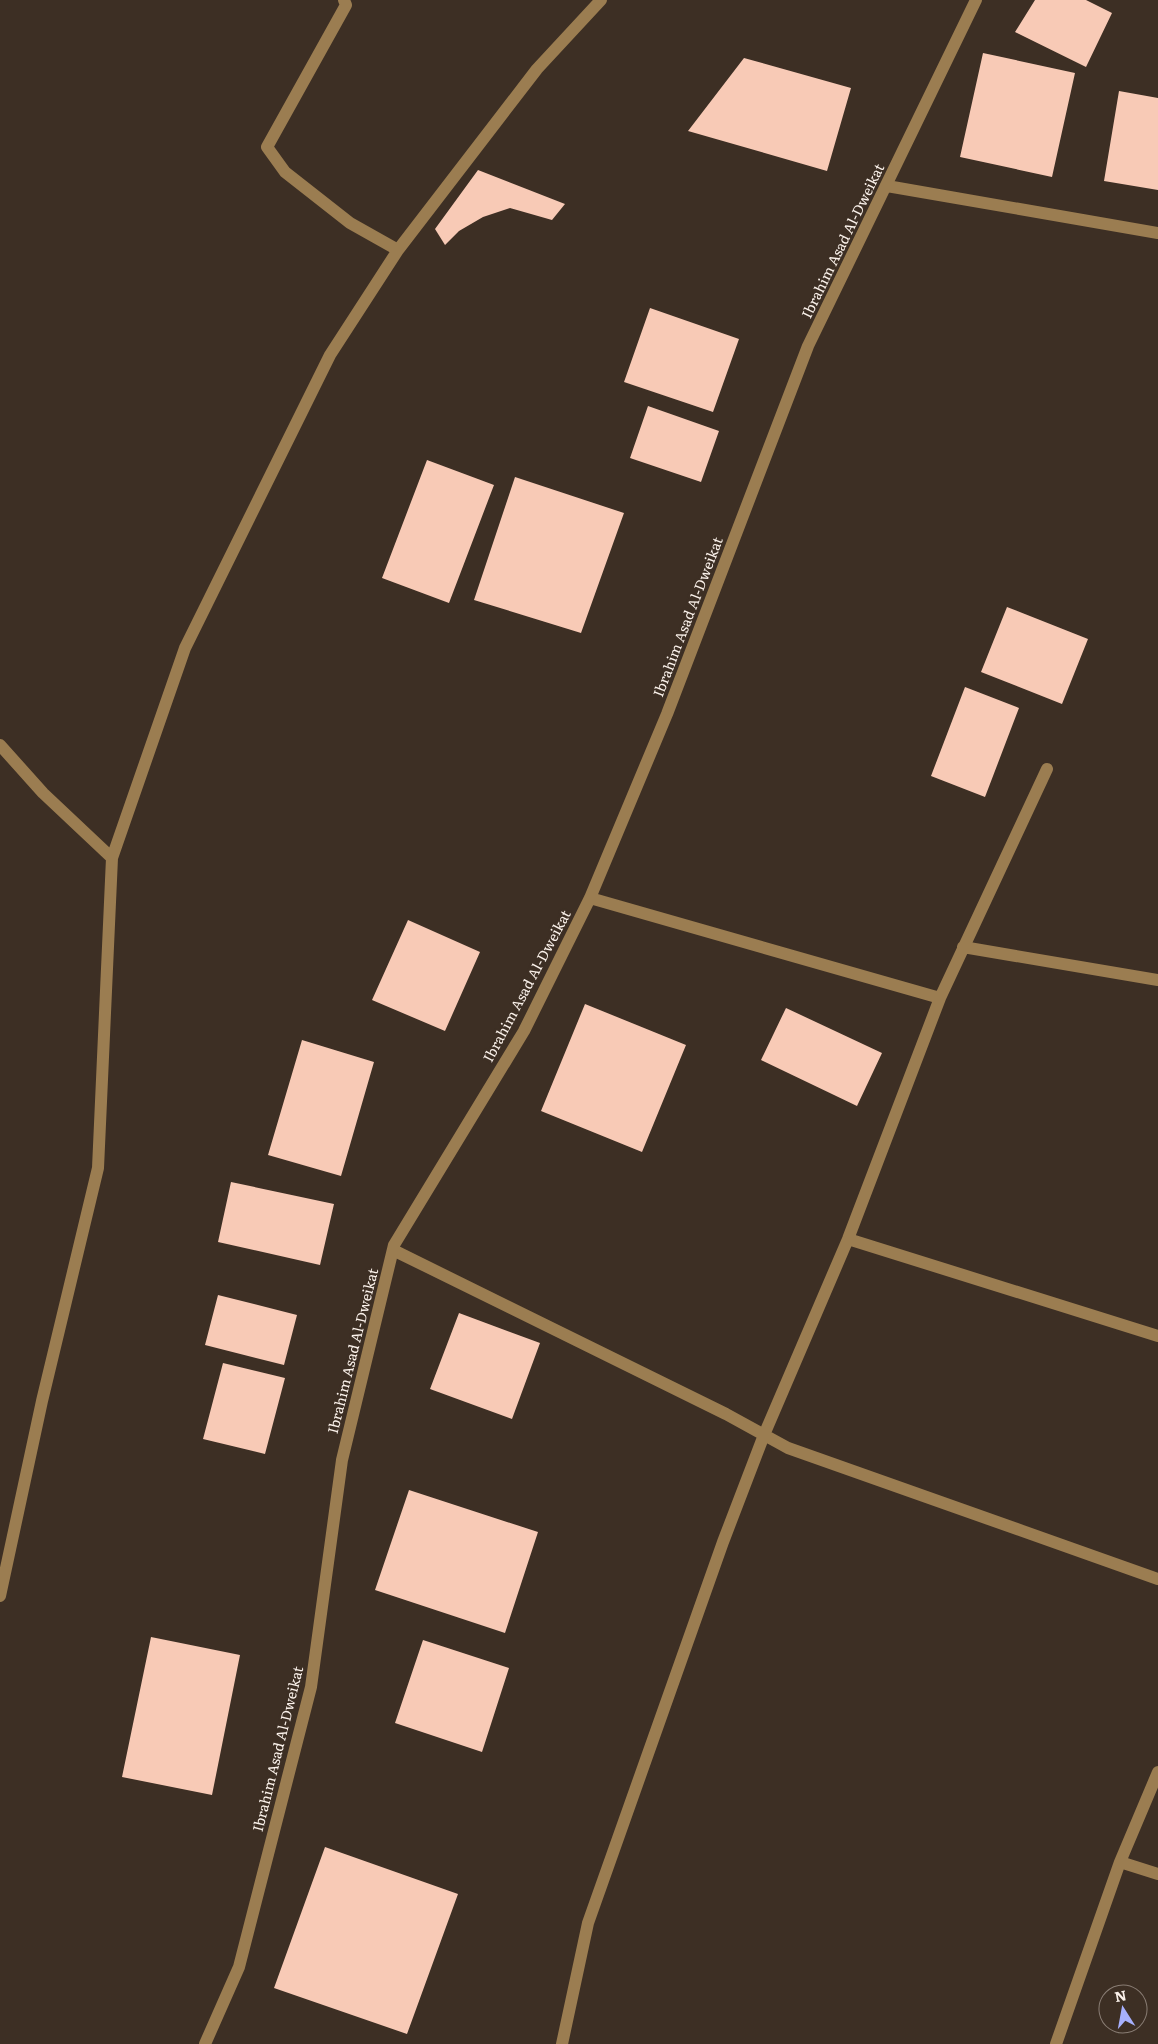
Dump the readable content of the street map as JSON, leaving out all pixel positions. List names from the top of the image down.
{
  "streets": {
    "street": ["Ibrahim Asad Al-Dweikat"]
  },
  "north": "top"
}
